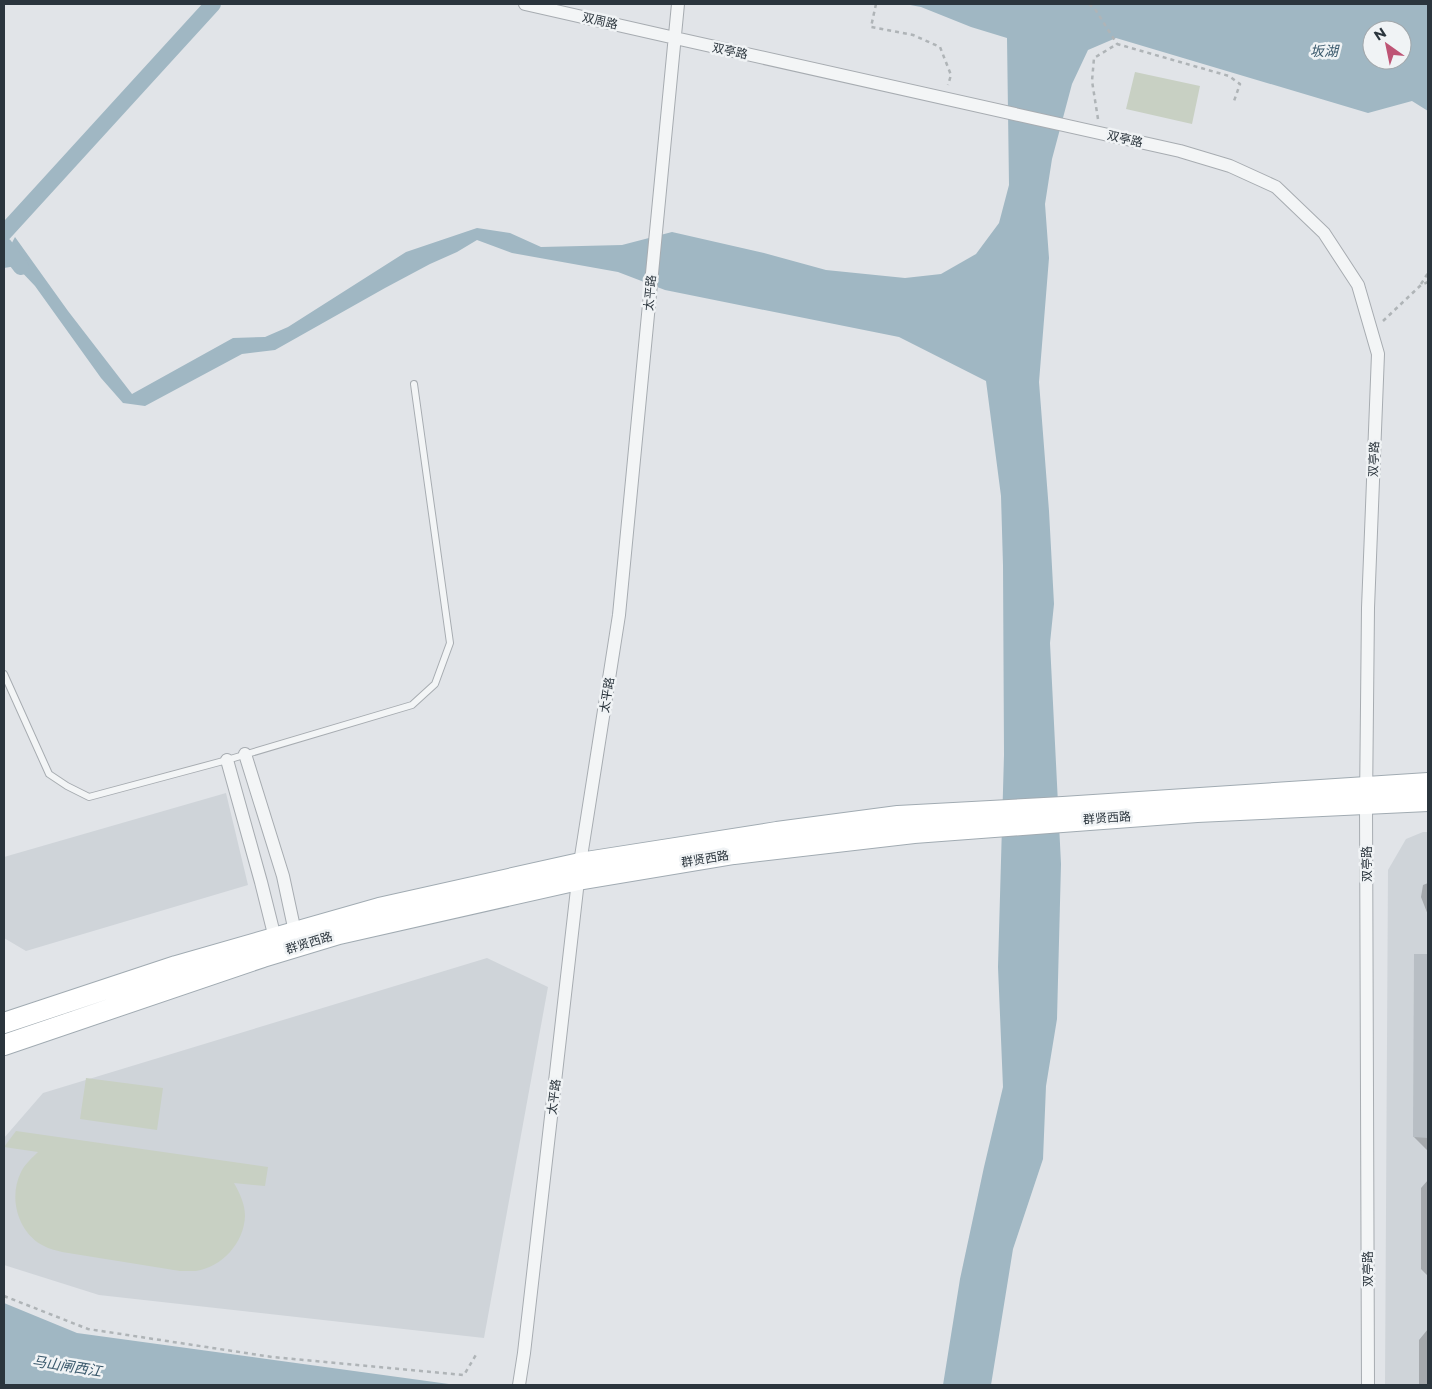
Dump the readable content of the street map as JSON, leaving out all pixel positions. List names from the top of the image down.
{
  "streets": {
    "main road": ["群贤西路"],
    "street": ["双周路", "双亭路", "太平路"]
  },
  "crossings": [
    ["双周路", "双亭路"],
    ["双周路", "太平路"],
    ["双亭路", "太平路"],
    ["双亭路", "群贤西路"],
    ["太平路", "群贤西路"]
  ],
  "water": ["坂湖", "马山闸西江"],
  "north": "top left"
}
